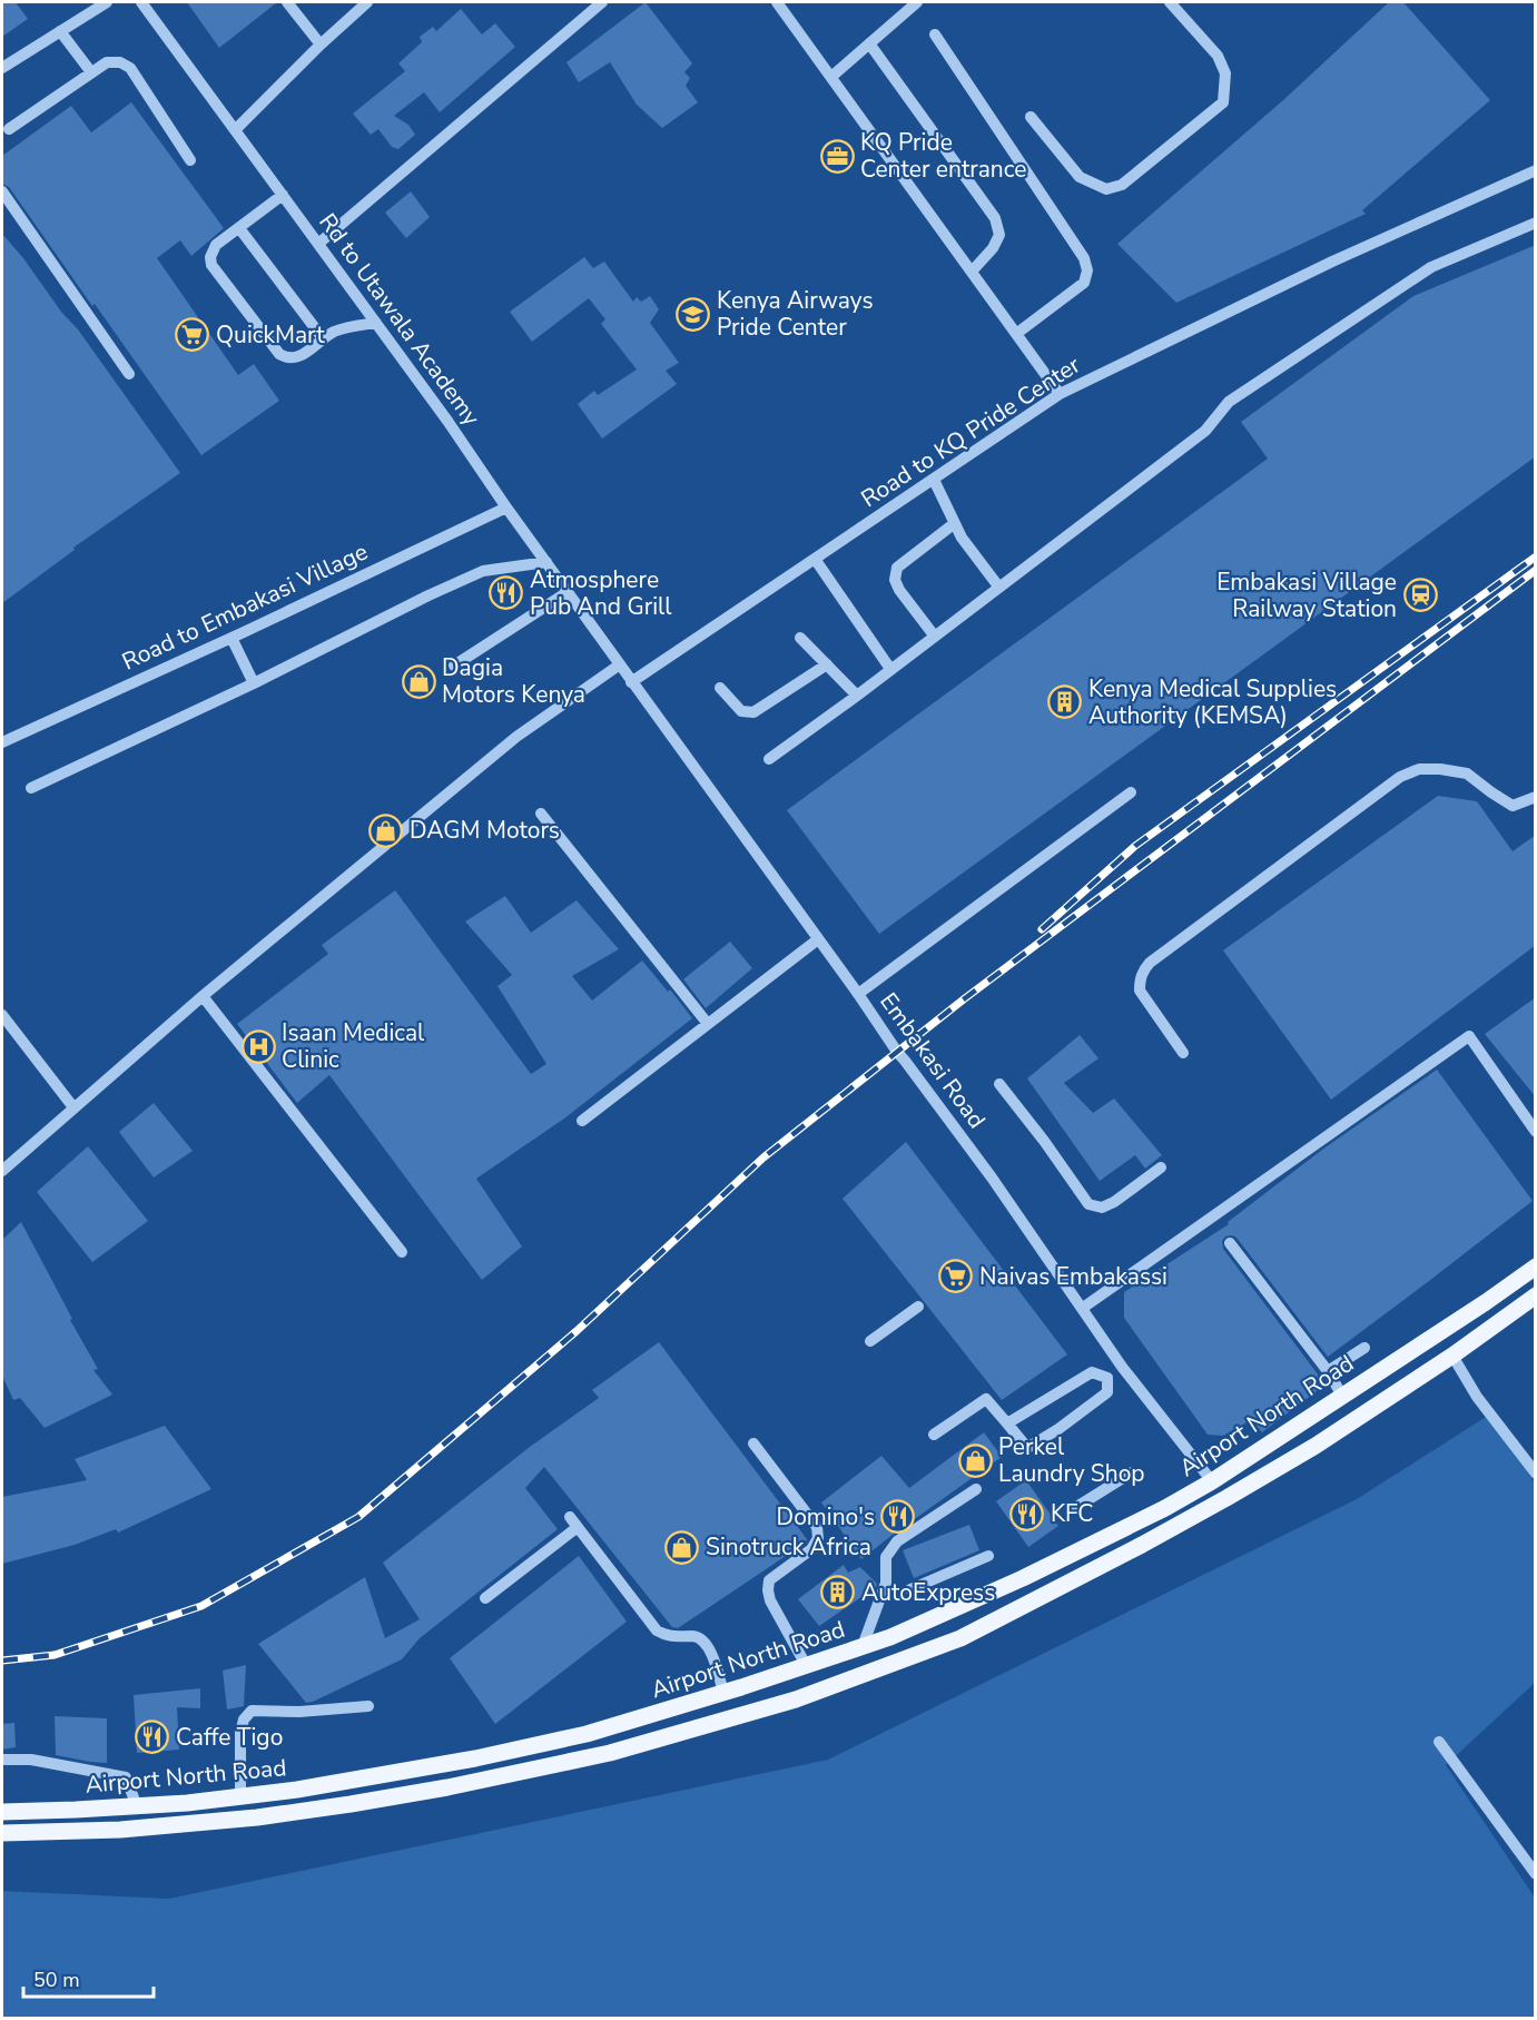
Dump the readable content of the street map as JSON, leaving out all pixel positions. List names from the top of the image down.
{
  "streets": {
    "main road": ["Airport North Road"],
    "street": [
      "Rd to Utawala Academy",
      "Road to KQ Pride Center",
      "Road to Embakasi Village",
      "Embakasi Road"
    ]
  },
  "crossings": [
    ["Rd to Utawala Academy", "Road to Embakasi Village"],
    ["Rd to Utawala Academy", "Embakasi Road"],
    ["Road to KQ Pride Center", "Embakasi Road"],
    ["Embakasi Road", "Airport North Road"]
  ],
  "places": {
    "office": ["KQ Pride Center entrance"],
    "school or university": ["Kenya Airways Pride Center"],
    "supermarket": ["QuickMart", "Naivas Embakassi"],
    "restaurant": [
      "Atmosphere Pub And Grill",
      "KFC",
      "Domino's",
      "Caffe Tigo"
    ],
    "station": ["Embakasi Village Railway Station"],
    "shop": [
      "Dagia Motors Kenya",
      "DAGM Motors",
      "Perkel Laundry Shop",
      "Sinotruck Africa"
    ],
    "building": ["Kenya Medical Supplies Authority (KEMSA)", "AutoExpress"],
    "hospital": ["Isaan Medical Clinic"]
  },
  "scale_bar": "50 m"
}
